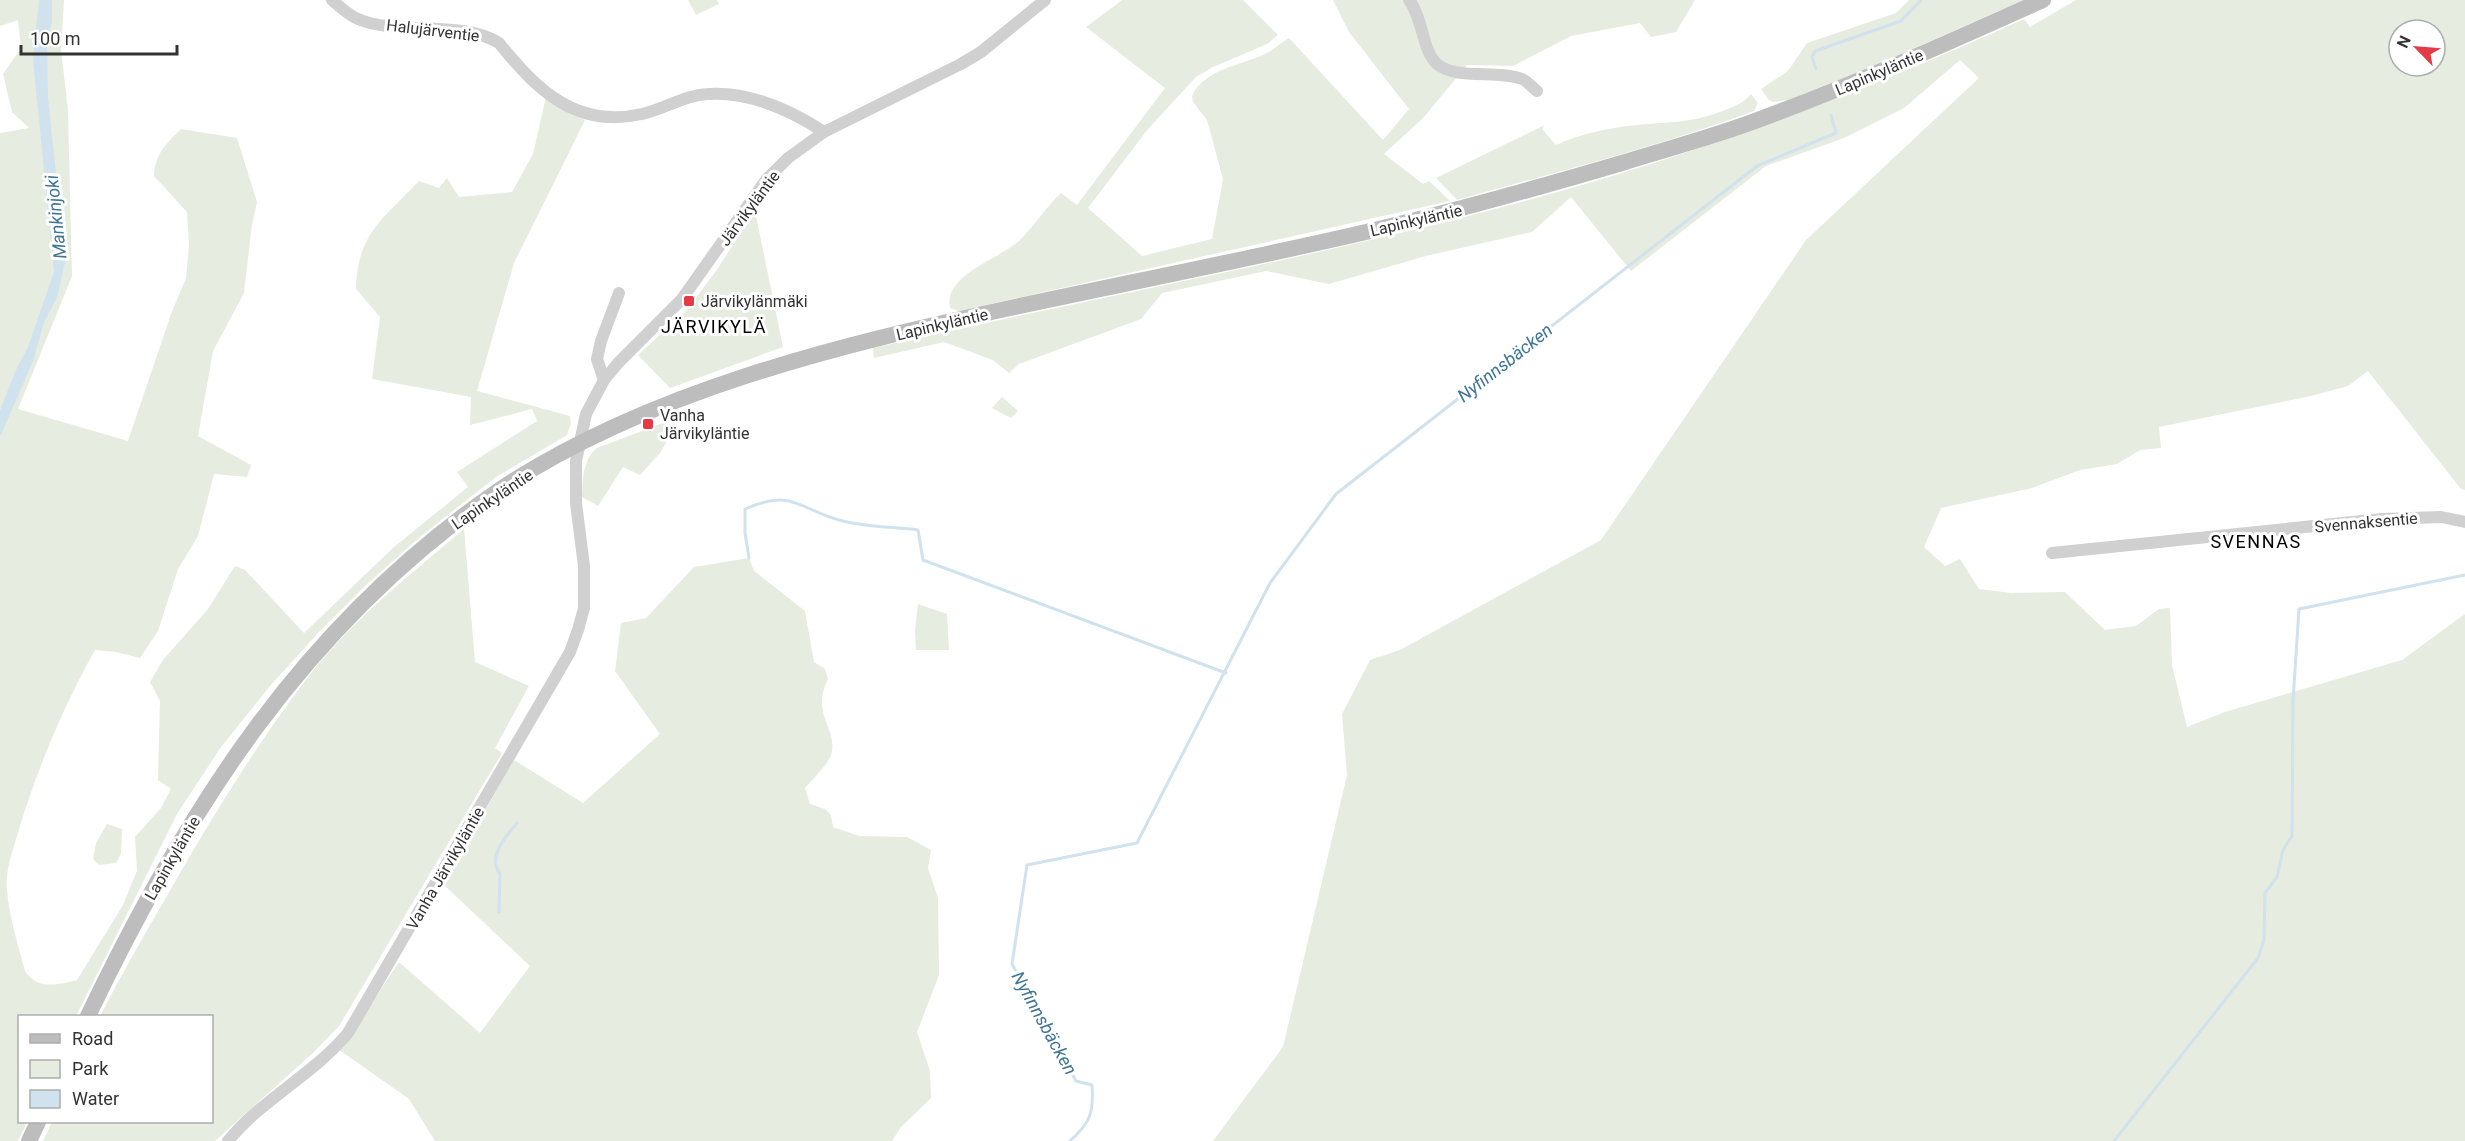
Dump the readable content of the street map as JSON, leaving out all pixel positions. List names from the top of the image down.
{
  "streets": {
    "main road": ["Lapinkyläntie"],
    "street": [
      "Halujärventie",
      "Järvikyläntie",
      "Svennaksentie",
      "Vanha Järvikyläntie"
    ]
  },
  "crossings": [
    ["Halujärventie", "Järvikyläntie"],
    ["Lapinkyläntie", "Järvikyläntie"],
    ["Lapinkyläntie", "Vanha Järvikyläntie"],
    ["Järvikyläntie", "Vanha Järvikyläntie"]
  ],
  "districts": ["JÄRVIKYLÄ", "SVENNAS"],
  "water": ["Mankinjoki", "Nyfinnsbäcken"],
  "places": {
    "transit": ["Järvikylänmäki", "Vanha Järvikyläntie"]
  },
  "legend": ["Road", "Park", "Water"],
  "scale_bar": "100 m",
  "north": "top left"
}
